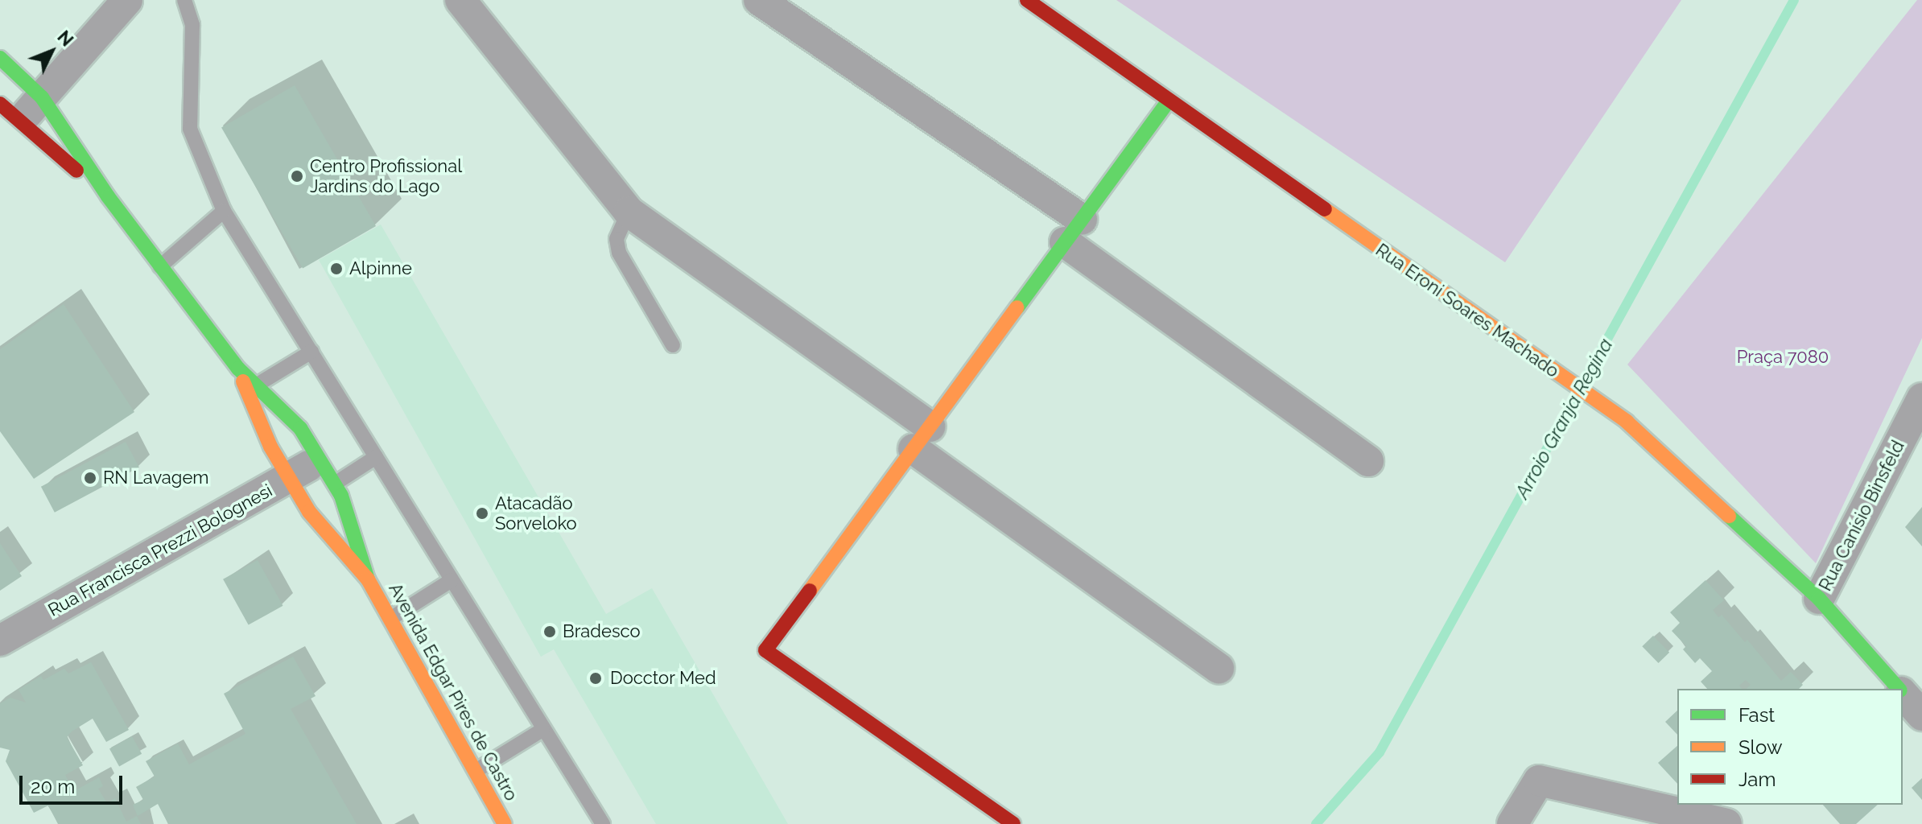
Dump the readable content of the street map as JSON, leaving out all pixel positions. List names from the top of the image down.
{
  "streets": {
    "street": [
      "Rua Eroni Soares Machado",
      "Rua Canísio Binsfeld",
      "Rua Francisca Prezzi Bolognesi",
      "Avenida Edgar Pires de Castro"
    ]
  },
  "crossings": [
    ["Rua Eroni Soares Machado", "Rua Canísio Binsfeld"],
    ["Rua Francisca Prezzi Bolognesi", "Avenida Edgar Pires de Castro"]
  ],
  "water": ["Arroio Granja Regina"],
  "parks": ["Praça 7080"],
  "places": [
    "Centro Profissional Jardins do Lago",
    "Alpinne",
    "RN Lavagem",
    "Atacadão Sorveloko",
    "Bradesco",
    "Docctor Med"
  ],
  "legend": ["Fast", "Slow", "Jam"],
  "scale_bar": "20 m",
  "north": "top right"
}
